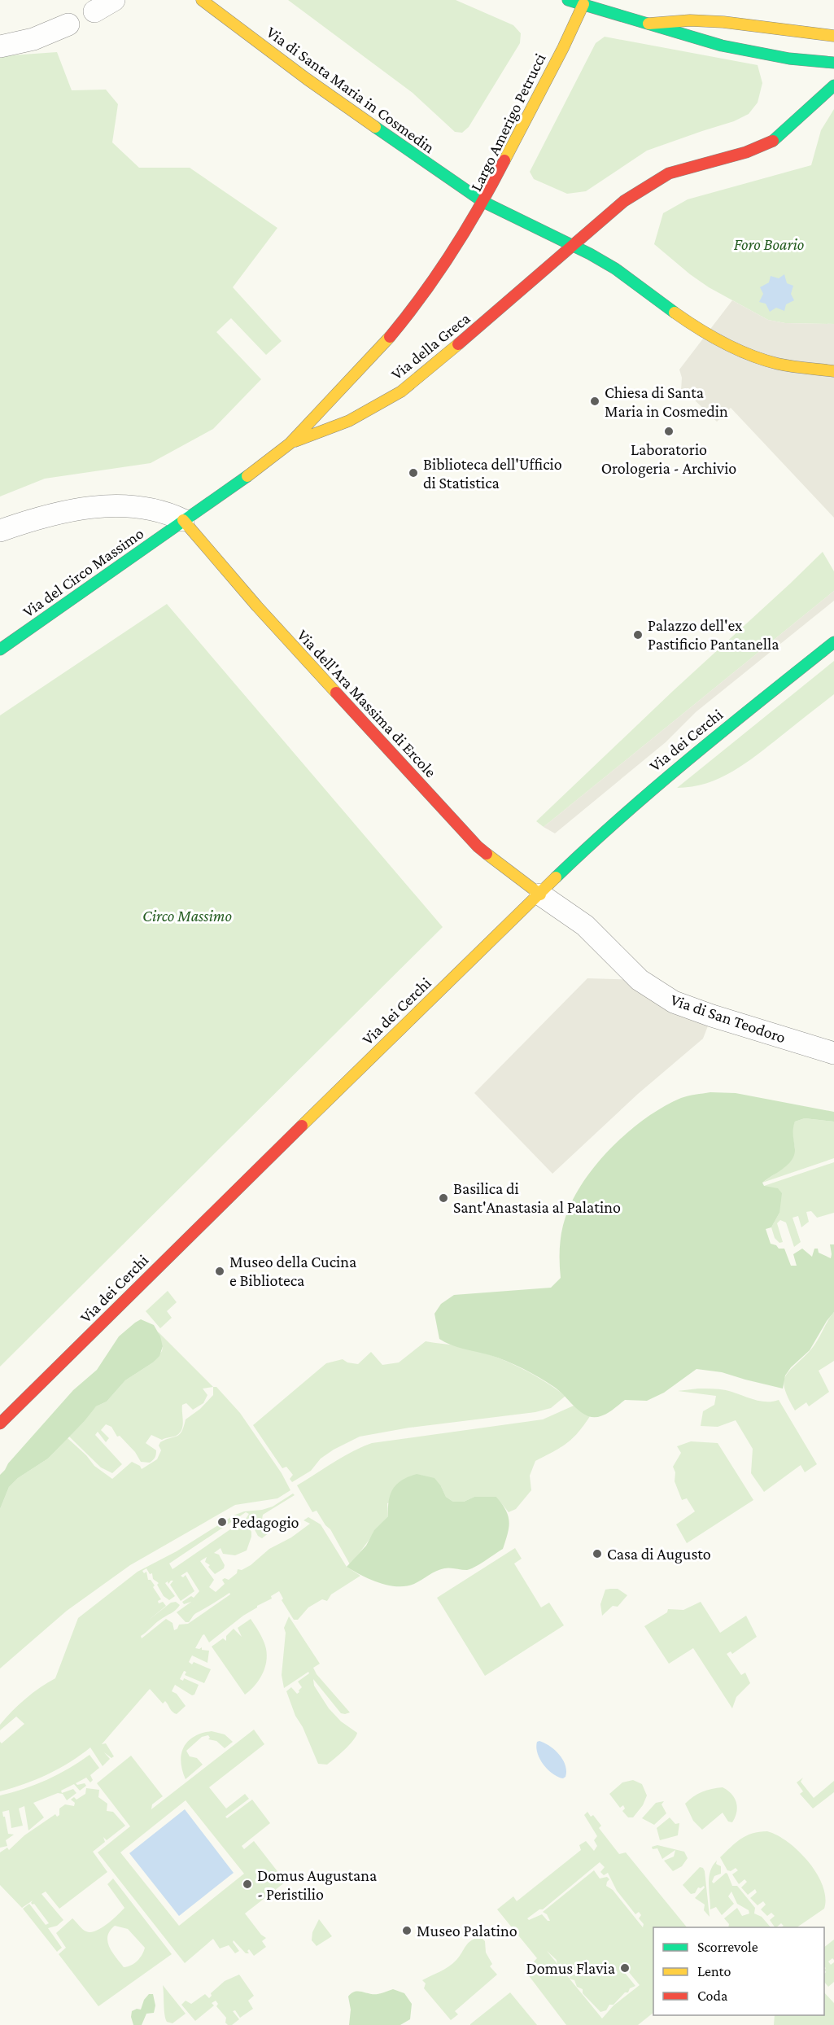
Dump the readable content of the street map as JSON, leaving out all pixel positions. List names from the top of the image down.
{
  "streets": {
    "main road": [
      "Via di Santa Maria in Cosmedin",
      "Largo Amerigo Petrucci",
      "Via della Greca",
      "Via del Circo Massimo",
      "Via dell'Ara Massima di Ercole",
      "Via dei Cerchi"
    ],
    "street": ["Via di San Teodoro"]
  },
  "crossings": [
    ["Via di Santa Maria in Cosmedin", "Largo Amerigo Petrucci"],
    ["Via di Santa Maria in Cosmedin", "Via della Greca"],
    ["Largo Amerigo Petrucci", "Via della Greca"],
    ["Via della Greca", "Via del Circo Massimo"],
    ["Via della Greca", "Via dell'Ara Massima di Ercole"],
    ["Via del Circo Massimo", "Via dell'Ara Massima di Ercole"],
    ["Via dell'Ara Massima di Ercole", "Via dei Cerchi"],
    ["Via dell'Ara Massima di Ercole", "Via di San Teodoro"],
    ["Via dei Cerchi", "Via di San Teodoro"]
  ],
  "parks": ["Foro Boario", "Circo Massimo"],
  "places": [
    "Chiesa di Santa Maria in Cosmedin",
    "Laboratorio Orologeria - Archivio",
    "Biblioteca dell'Ufficio di Statistica",
    "Palazzo dell'ex Pastificio Pantanella",
    "Basilica di Sant'Anastasia al Palatino",
    "Museo della Cucina e Biblioteca",
    "Pedagogio",
    "Casa di Augusto",
    "Domus Augustana - Peristilio",
    "Museo Palatino",
    "Domus Flavia"
  ],
  "legend": ["Scorrevole", "Lento", "Coda"]
}
